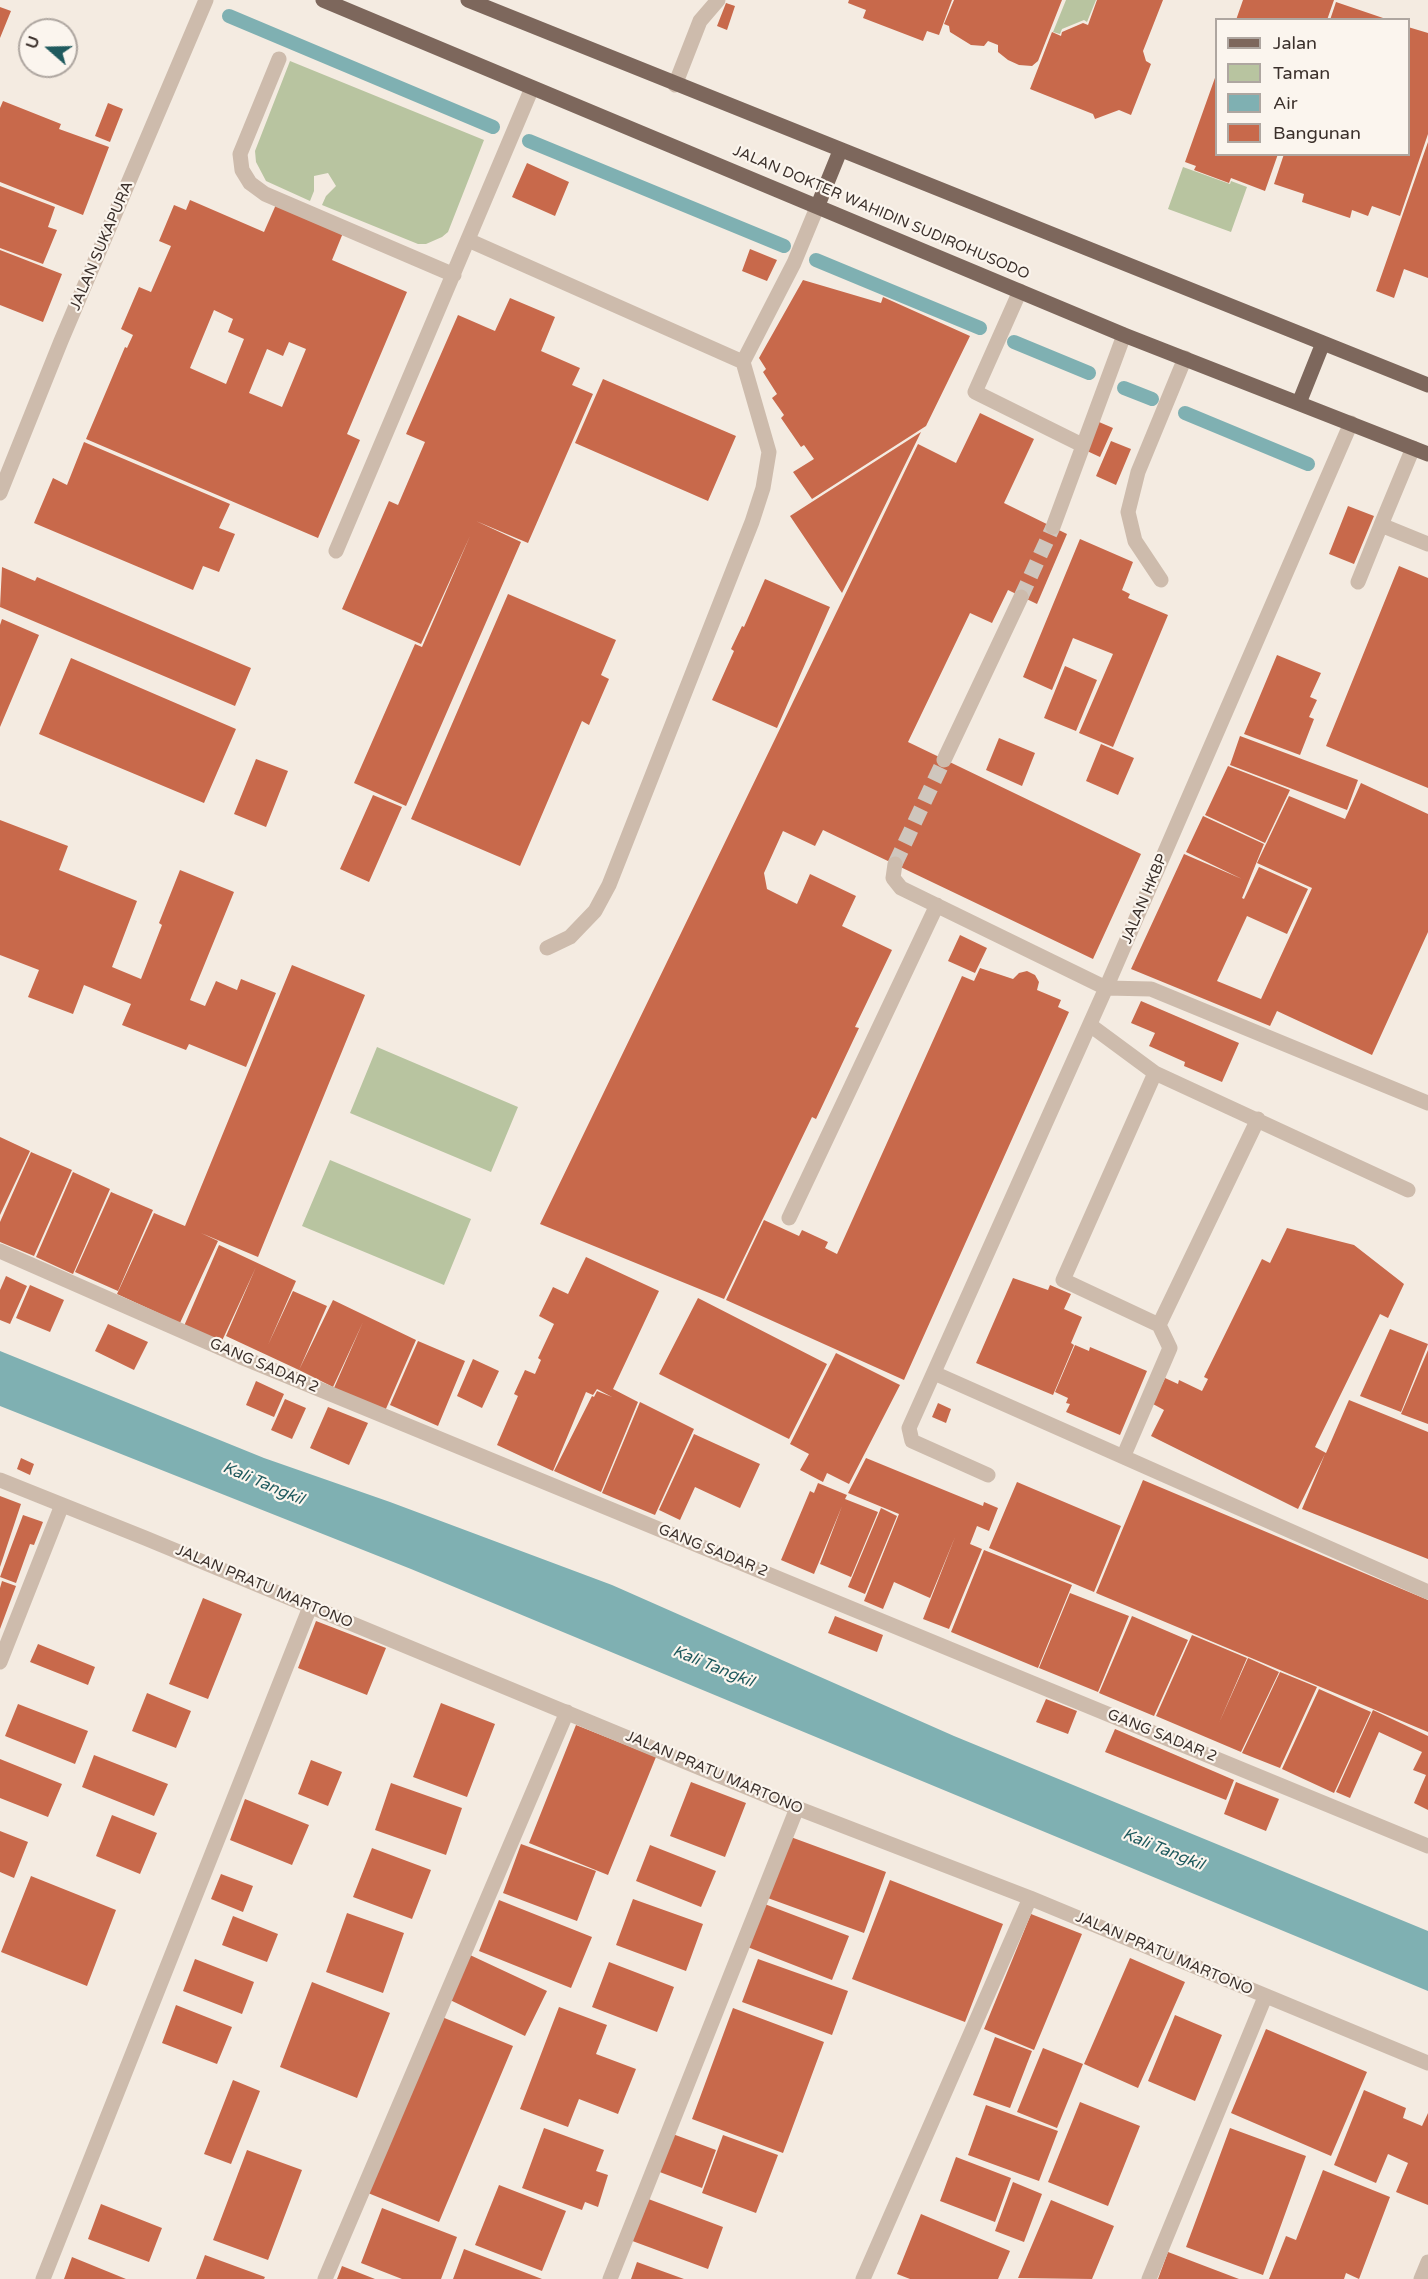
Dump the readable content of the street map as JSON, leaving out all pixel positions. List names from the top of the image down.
{
  "streets": {
    "main road": ["JALAN DOKTER WAHIDIN SUDIROHUSODO"],
    "street": [
      "JALAN SUKAPURA",
      "JALAN HKBP",
      "GANG SADAR 2",
      "JALAN PRATU MARTONO"
    ]
  },
  "crossings": [
    ["JALAN DOKTER WAHIDIN SUDIROHUSODO", "JALAN HKBP"]
  ],
  "water": ["Kali Tangkil"],
  "legend": [
    "Jalan",
    "Taman",
    "Air",
    "Bangunan"
  ],
  "north": "left"
}
